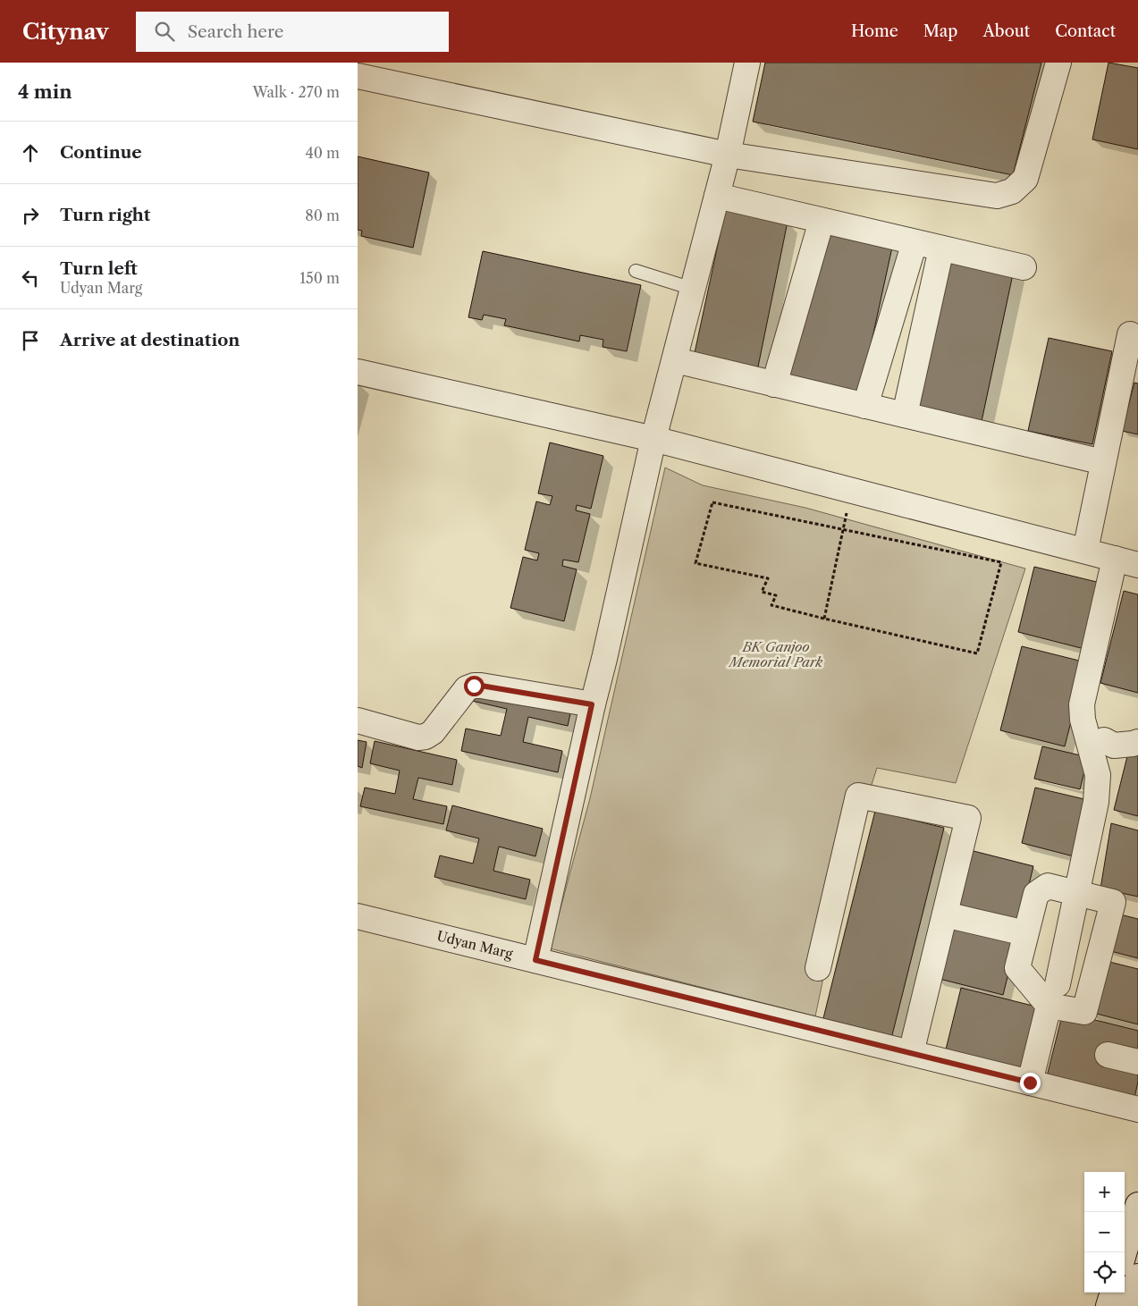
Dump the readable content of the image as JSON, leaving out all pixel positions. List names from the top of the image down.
{
  "streets": {
    "street": ["Udyan Marg"]
  },
  "parks": ["BK Ganjoo Memorial Park"],
  "page": {
    "header": "Citynav",
    "search": "Search here",
    "nav": [
      "Home",
      "Map",
      "About",
      "Contact"
    ],
    "heading": ["4 min", "Walk · 270 m"],
    "list": [
      ["Continue", "40 m"],
      ["Turn right", "80 m"],
      ["Turn left", "Udyan Marg", "150 m"],
      "Arrive at destination"
    ],
    "map_buttons": ["+", "−"]
  }
}
